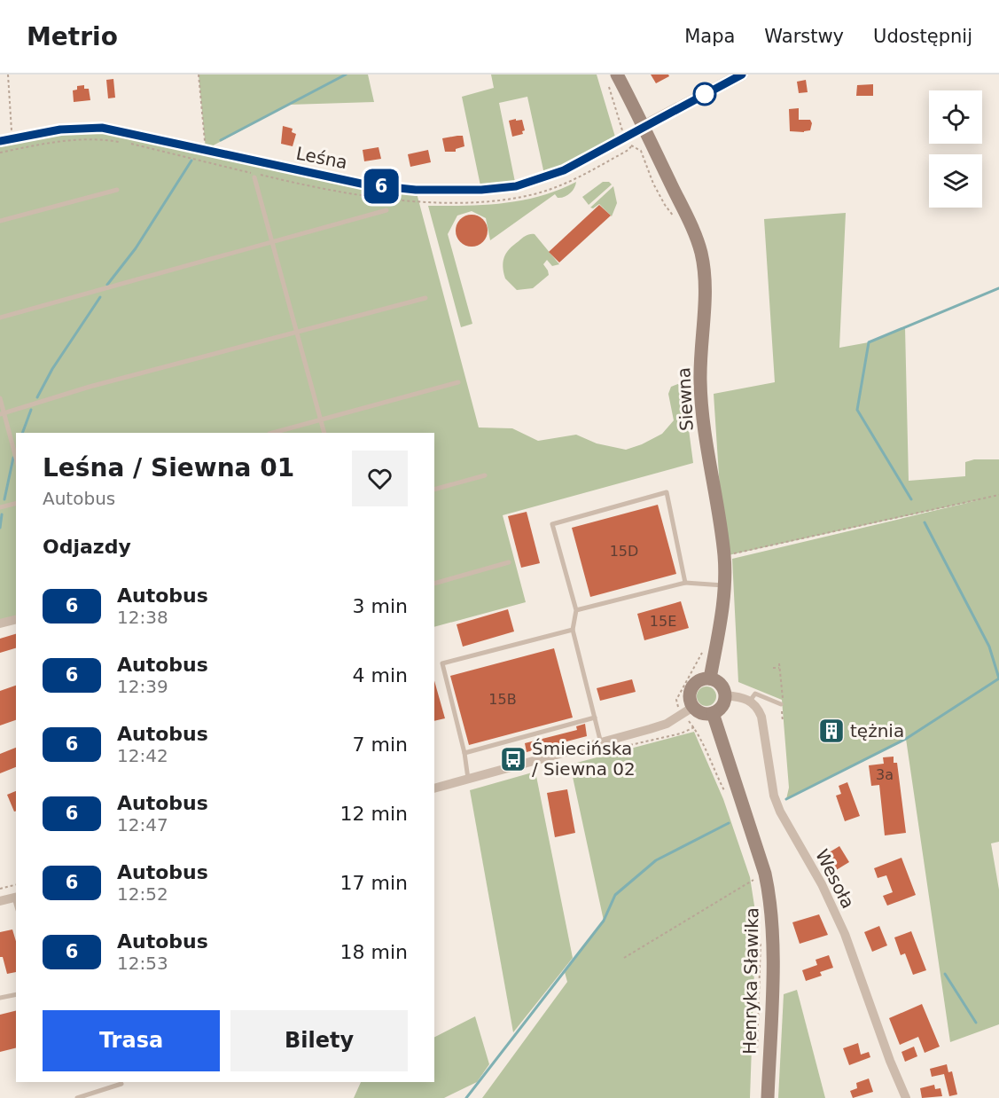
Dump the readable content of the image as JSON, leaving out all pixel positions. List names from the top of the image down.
{
  "streets": {
    "main road": ["Siewna", "Henryka Sławika"],
    "street": ["Leśna", "Wesoła"]
  },
  "crossings": [
    ["Leśna", "Siewna"],
    ["Siewna", "Henryka Sławika"]
  ],
  "places": {
    "building": ["tężnia"],
    "bus stop": ["Śmiecińska / Siewna 02"]
  },
  "lines": ["bus line 6"],
  "house_numbers": [
    "15D",
    "15E",
    "15B",
    "3a"
  ],
  "page": {
    "header": "Metrio",
    "nav": ["Mapa", "Warstwy", "Udostępnij"],
    "on_map": "6",
    "heading": [
      ["Leśna / Siewna 01", "Autobus"],
      "Odjazdy"
    ],
    "list": [
      {
        "mark": "6",
        "name": "Autobus",
        "note": "12:38",
        "value": "3 min"
      },
      {
        "mark": "6",
        "name": "Autobus",
        "note": "12:39",
        "value": "4 min"
      },
      {
        "mark": "6",
        "name": "Autobus",
        "note": "12:42",
        "value": "7 min"
      },
      {
        "mark": "6",
        "name": "Autobus",
        "note": "12:47",
        "value": "12 min"
      },
      {
        "mark": "6",
        "name": "Autobus",
        "note": "12:52",
        "value": "17 min"
      },
      {
        "mark": "6",
        "name": "Autobus",
        "note": "12:53",
        "value": "18 min"
      }
    ],
    "buttons": ["Trasa", "Bilety"]
  }
}
